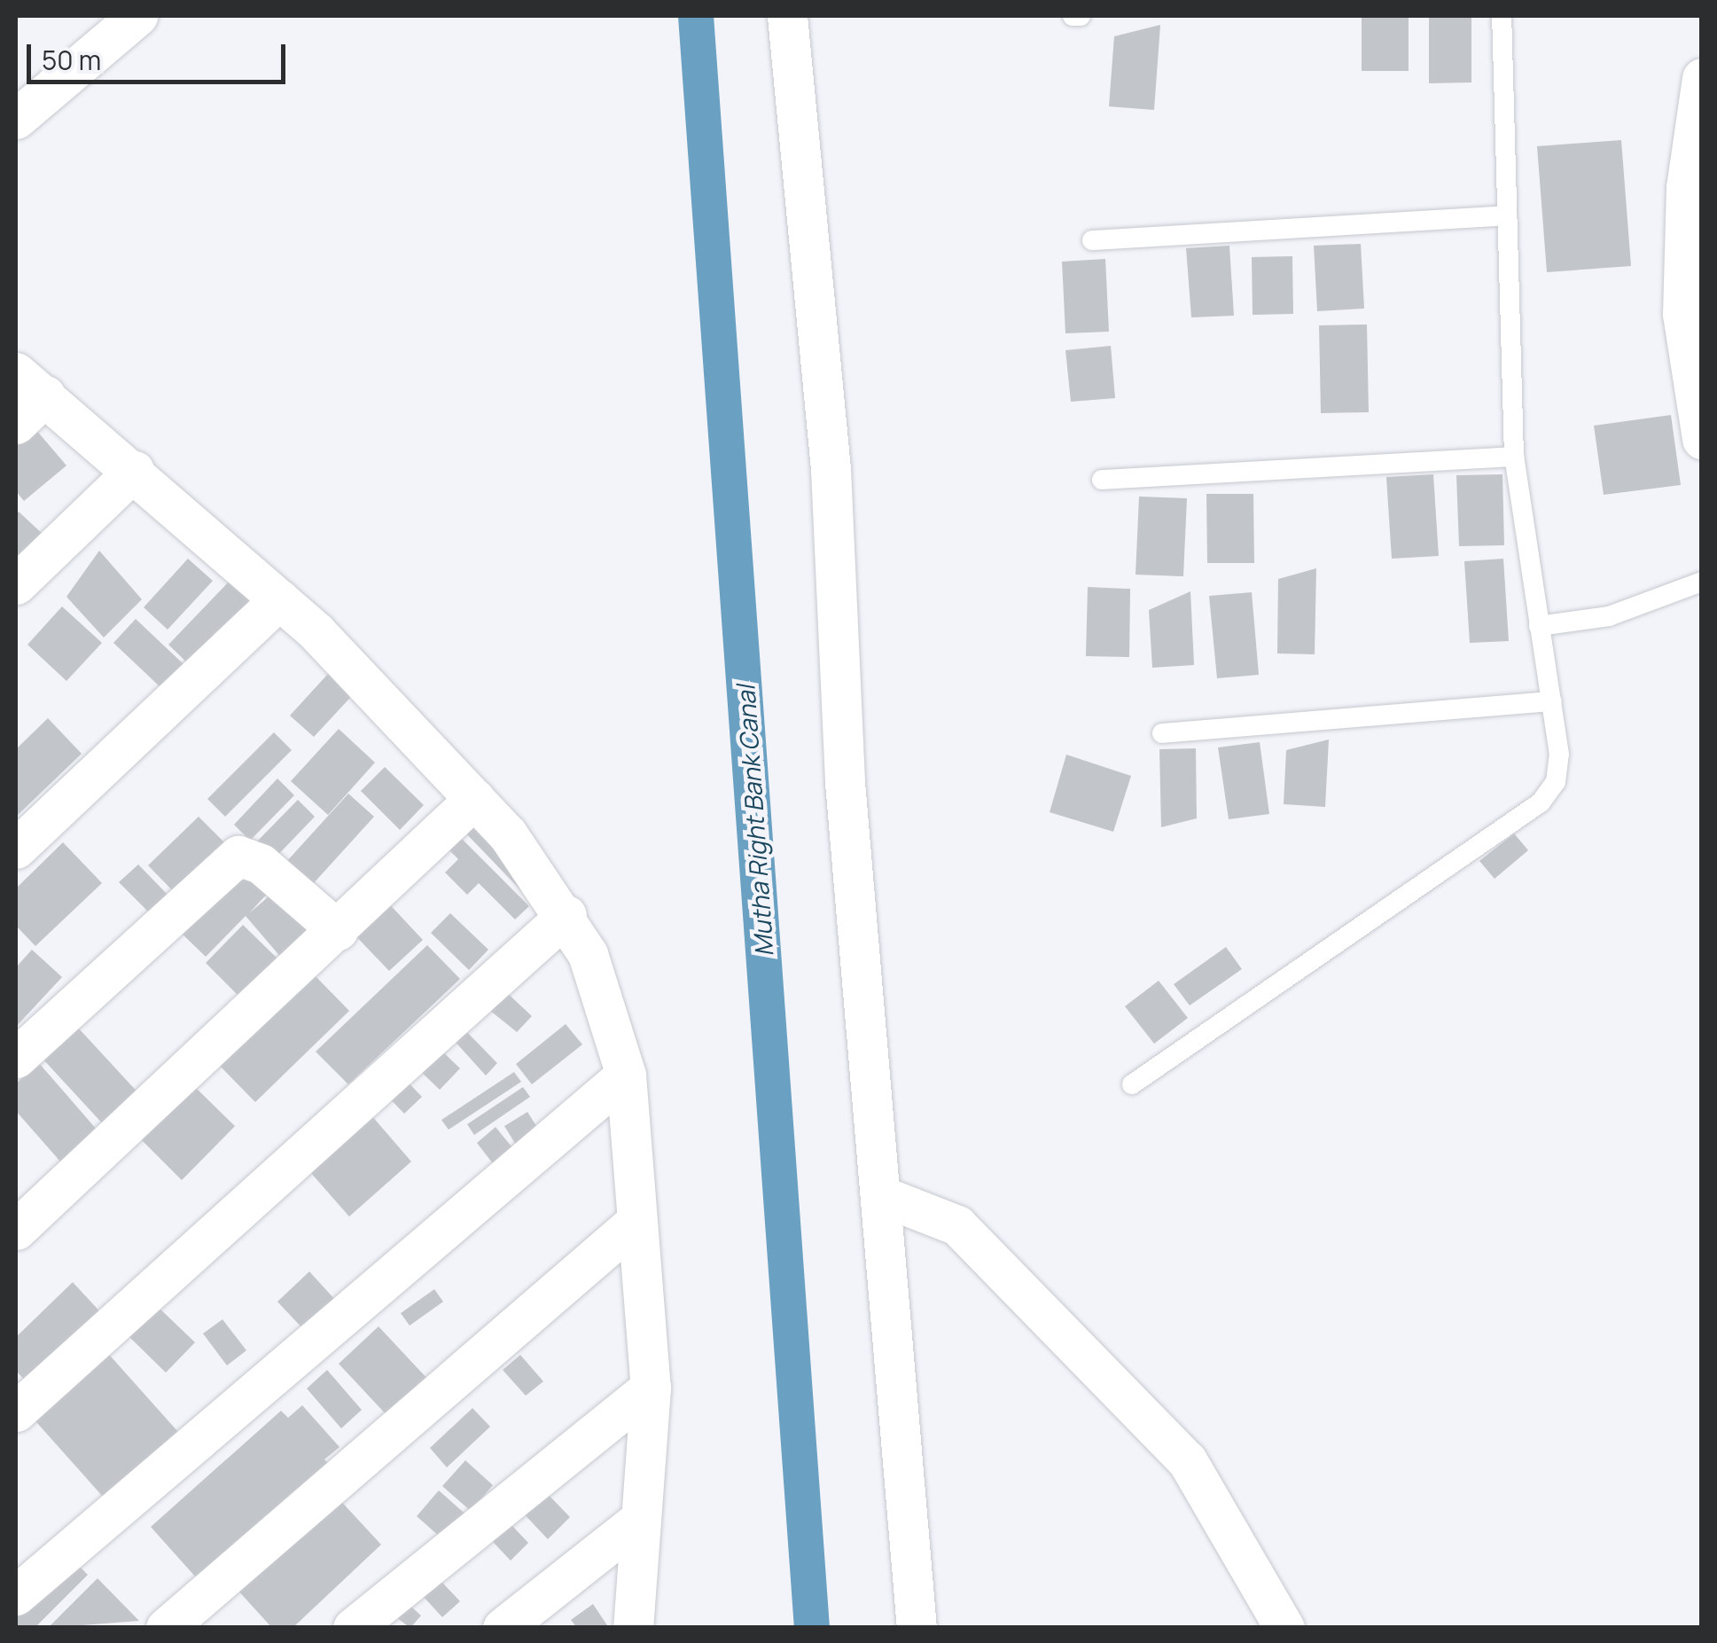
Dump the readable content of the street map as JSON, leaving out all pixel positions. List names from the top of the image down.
{
  "water": ["Mutha Right Bank Canal"],
  "scale_bar": "50 m"
}
